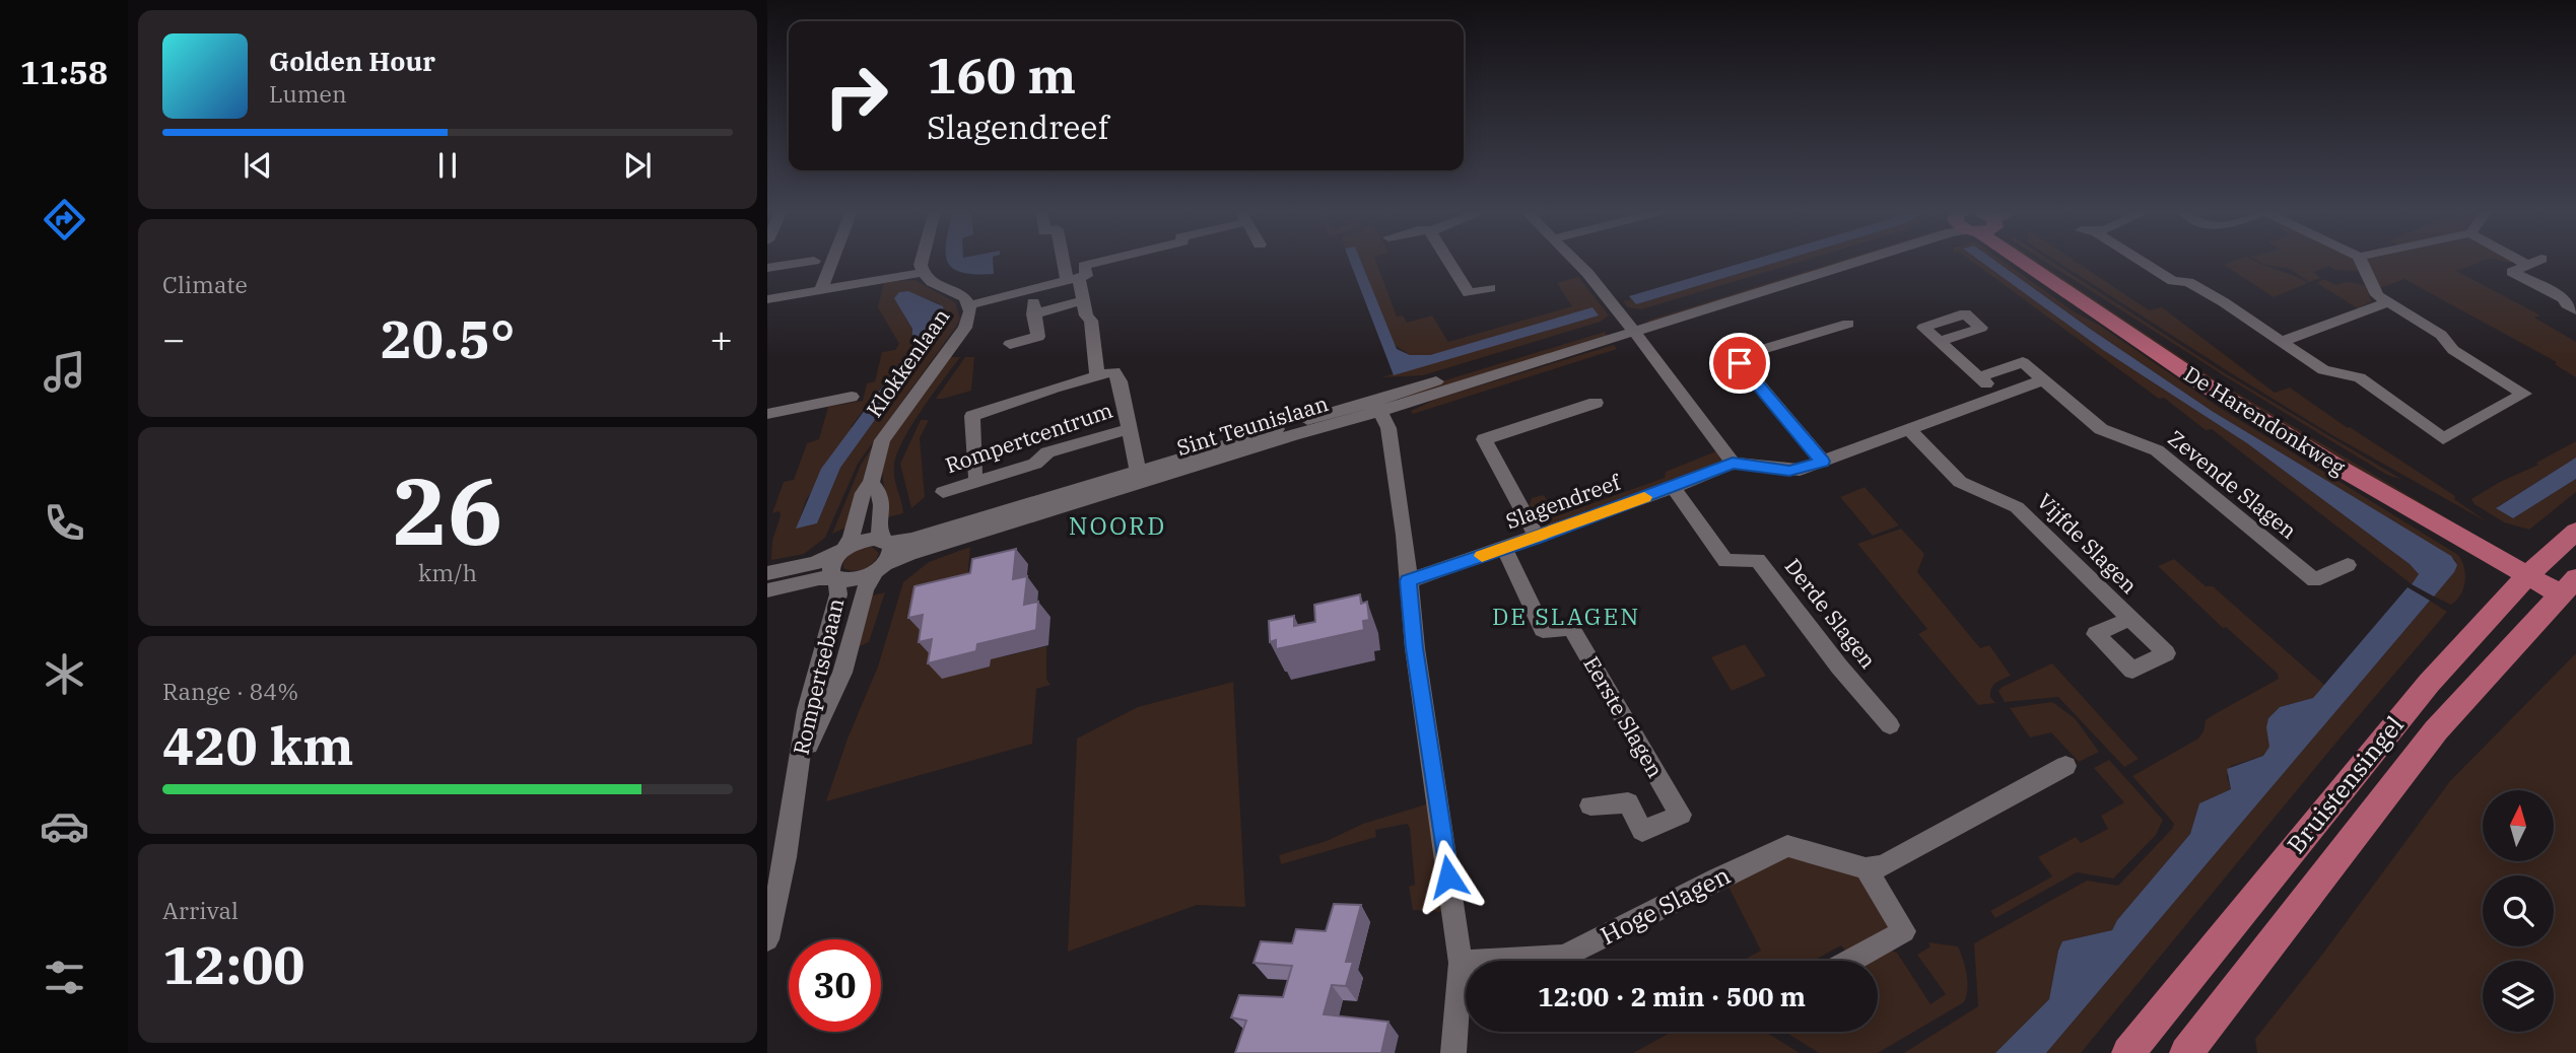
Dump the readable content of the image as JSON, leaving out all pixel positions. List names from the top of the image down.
{
  "streets": {
    "main road": ["De Harendonkweg", "Bruistensingel"],
    "street": [
      "Klokkenlaan",
      "Sint Teunislaan",
      "Rompertcentrum",
      "Zevende Slagen",
      "Slagendreef",
      "Vijfde Slagen",
      "Derde Slagen",
      "Rompertsebaan",
      "Eerste Slagen",
      "Hoge Slagen"
    ]
  },
  "crossings": [
    ["Klokkenlaan", "Sint Teunislaan"],
    ["Klokkenlaan", "Rompertsebaan"],
    ["De Harendonkweg", "Bruistensingel"],
    ["Sint Teunislaan", "Rompertcentrum"],
    ["Sint Teunislaan", "Rompertsebaan"],
    ["Slagendreef", "Derde Slagen"],
    ["Slagendreef", "Eerste Slagen"]
  ],
  "districts": ["NOORD", "DE SLAGEN"],
  "north": "top",
  "page": {
    "tabs": "11:58",
    "turn": ["160 m", "Slagendreef"],
    "song": ["Golden Hour", "Lumen"],
    "tile": [
      "Climate",
      ["26", "km/h"],
      ["Range · 84%", "420 km"],
      ["Arrival", "12:00"]
    ],
    "heat": ["−", "20.5°", "+"],
    "limit": "30",
    "trip": "12:00 · 2 min · 500 m"
  }
}
